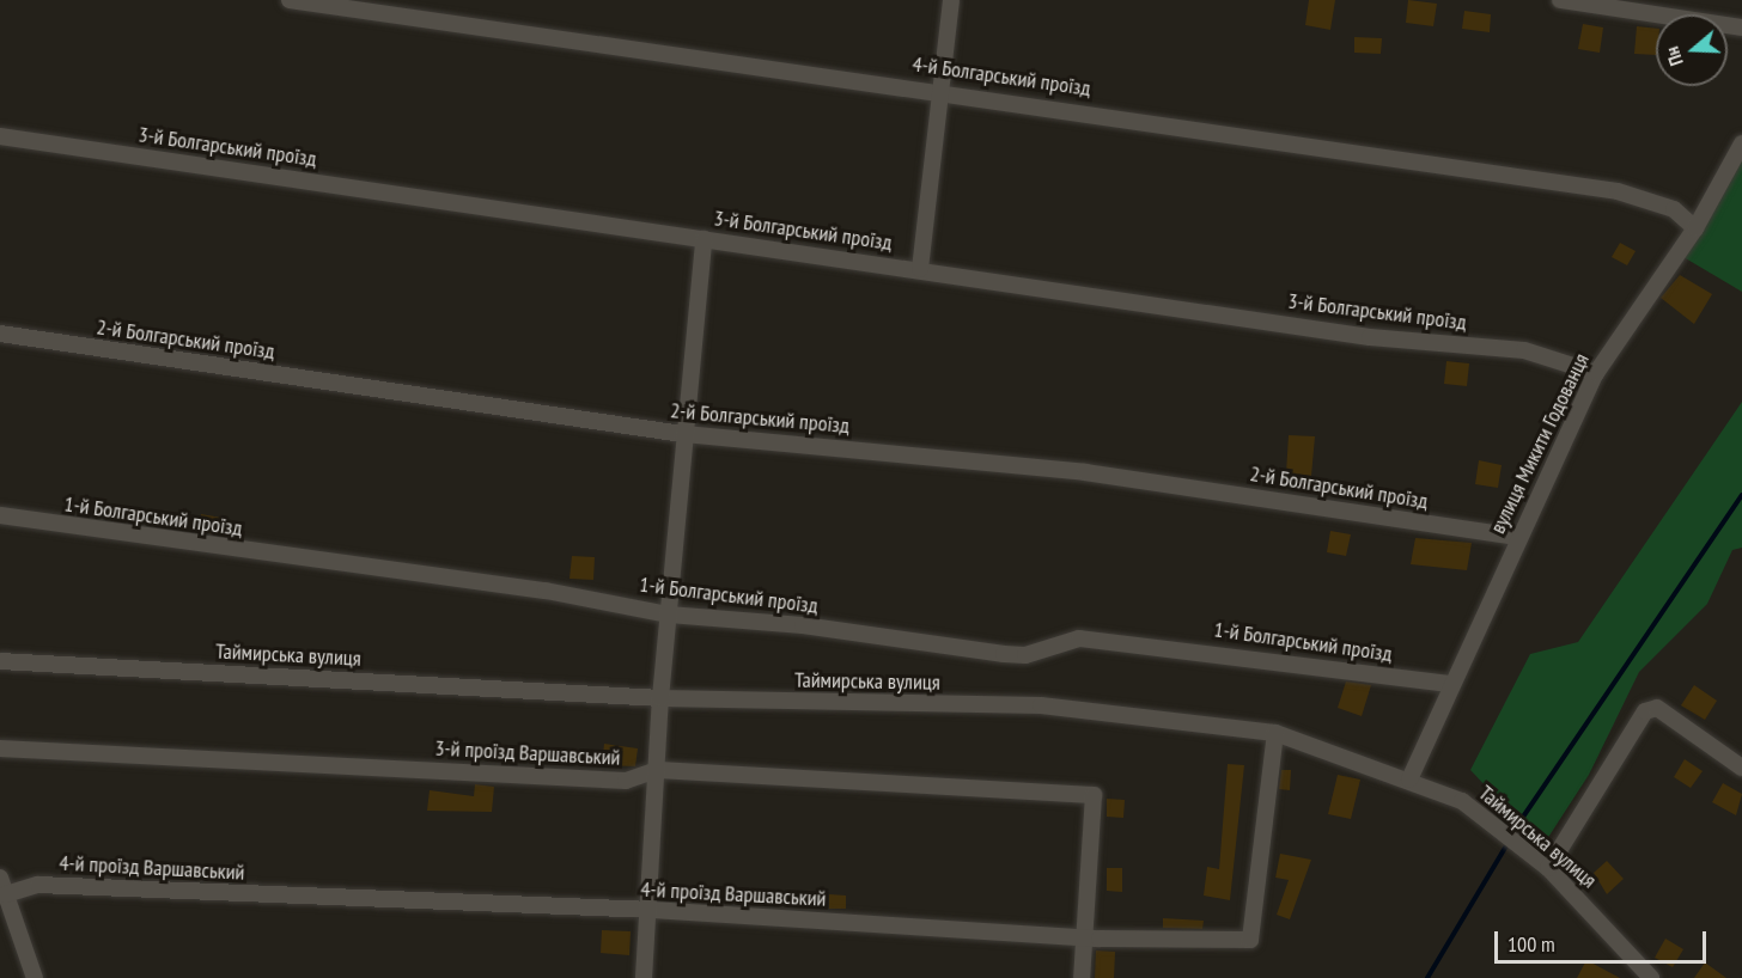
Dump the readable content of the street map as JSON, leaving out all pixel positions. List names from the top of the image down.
{
  "streets": {
    "street": [
      "4-й Болгарський проїзд",
      "3-й Болгарський проїзд",
      "2-й Болгарський проїзд",
      "вулиця Микити Годованця",
      "1-й Болгарський проїзд",
      "Таймирська вулиця",
      "3-й проїзд Варшавський",
      "4-й проїзд Варшавський"
    ]
  },
  "crossings": [
    ["4-й Болгарський проїзд", "вулиця Микити Годованця"],
    ["3-й Болгарський проїзд", "вулиця Микити Годованця"],
    ["2-й Болгарський проїзд", "вулиця Микити Годованця"],
    ["вулиця Микити Годованця", "1-й Болгарський проїзд"],
    ["вулиця Микити Годованця", "Таймирська вулиця"],
    ["Таймирська вулиця", "4-й проїзд Варшавський"],
    ["3-й проїзд Варшавський", "4-й проїзд Варшавський"]
  ],
  "scale_bar": "100 m",
  "north": "left"
}
